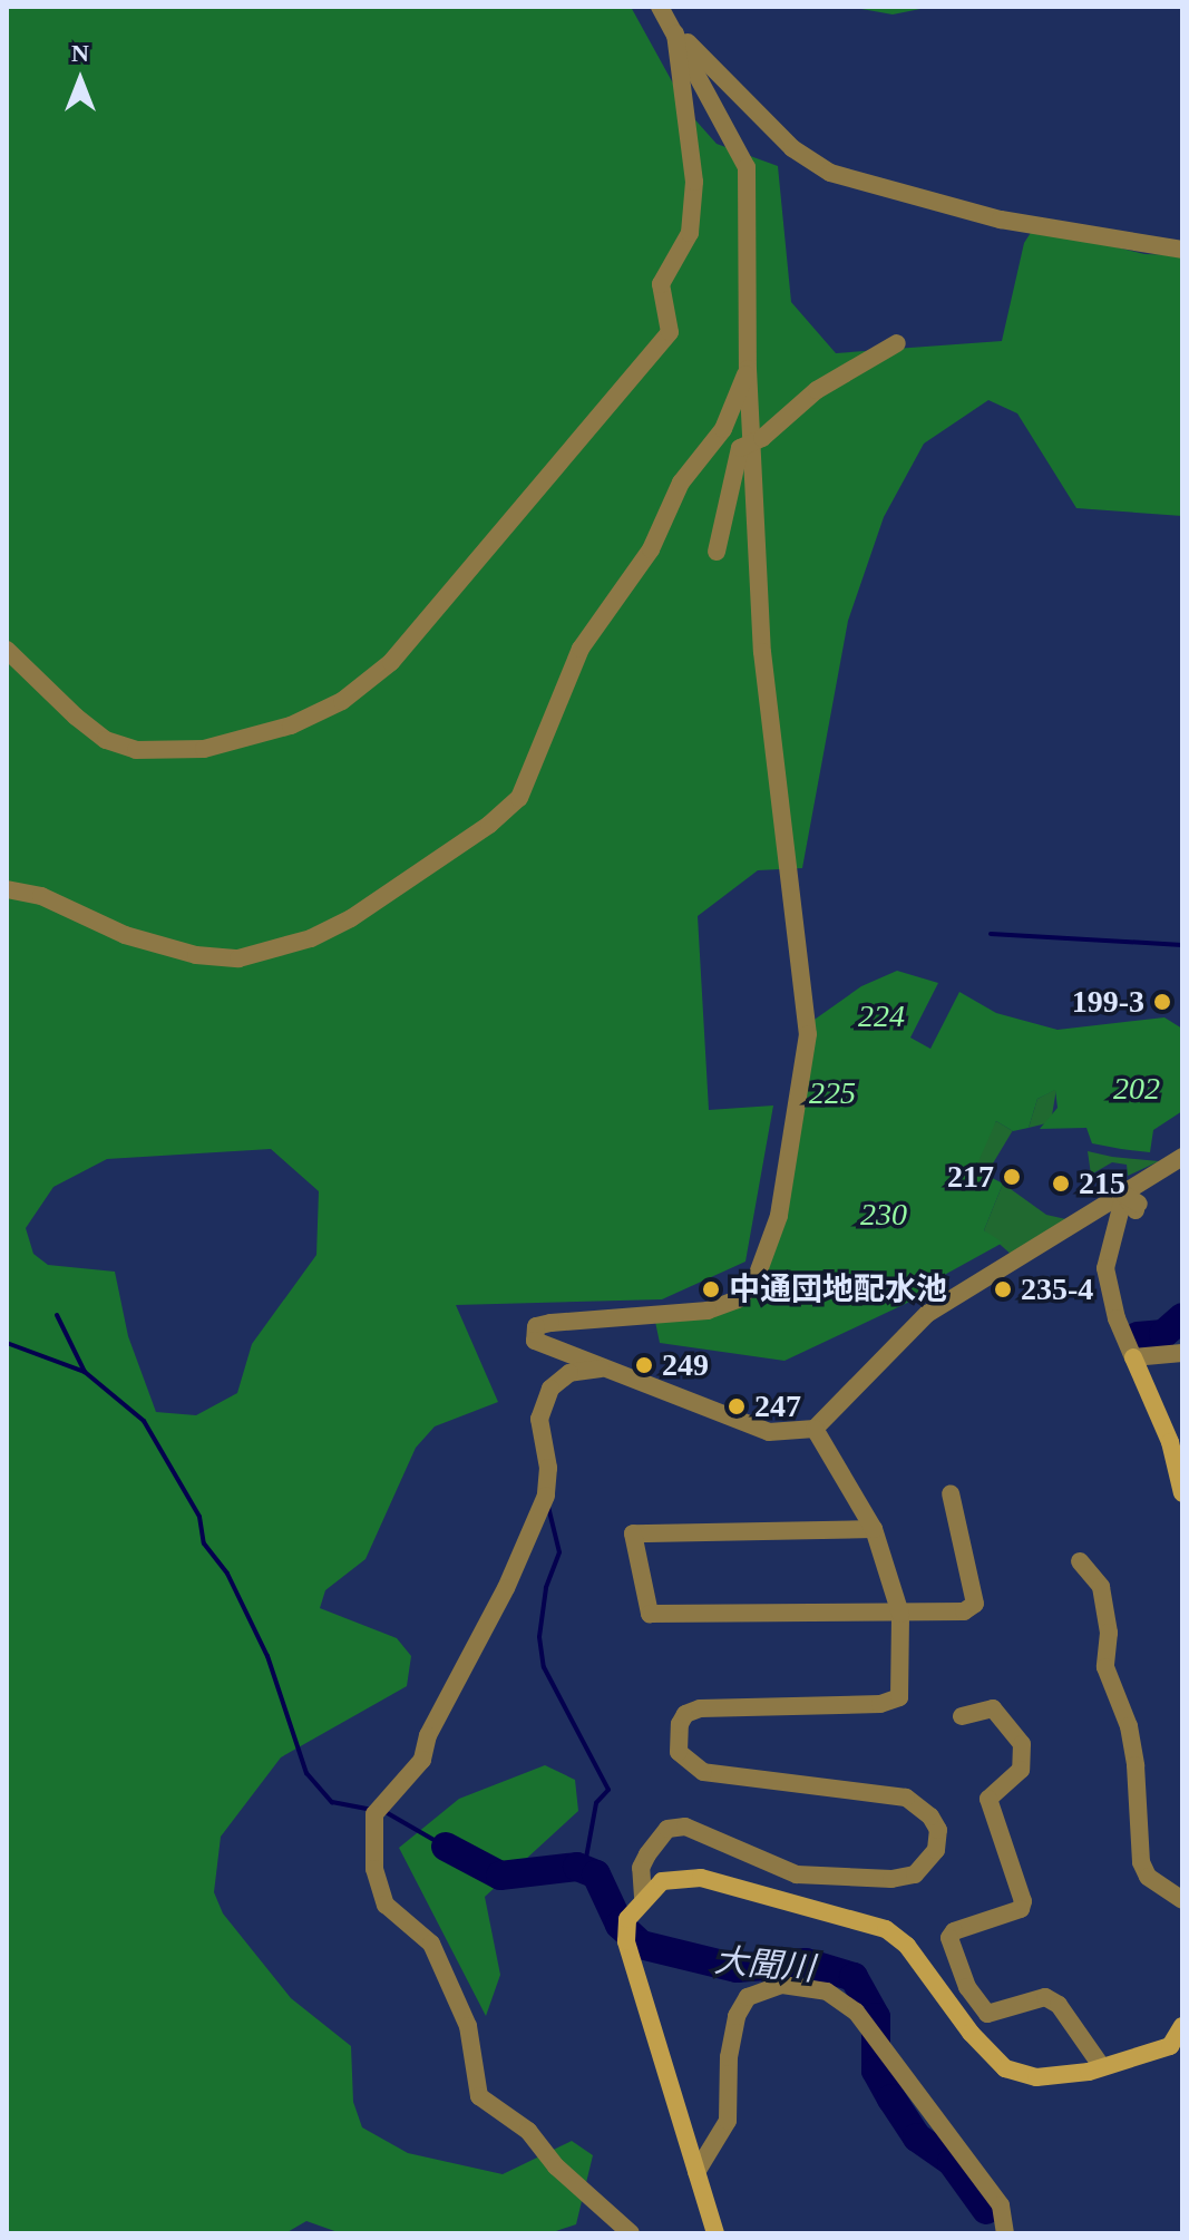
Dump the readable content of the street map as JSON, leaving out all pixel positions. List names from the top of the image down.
{
  "water": ["大聞川"],
  "parks": [
    "224",
    "202",
    "225",
    "230"
  ],
  "places": [
    "199-3",
    "217",
    "215",
    "中通団地配水池",
    "235-4",
    "249",
    "247"
  ],
  "north": "top"
}
